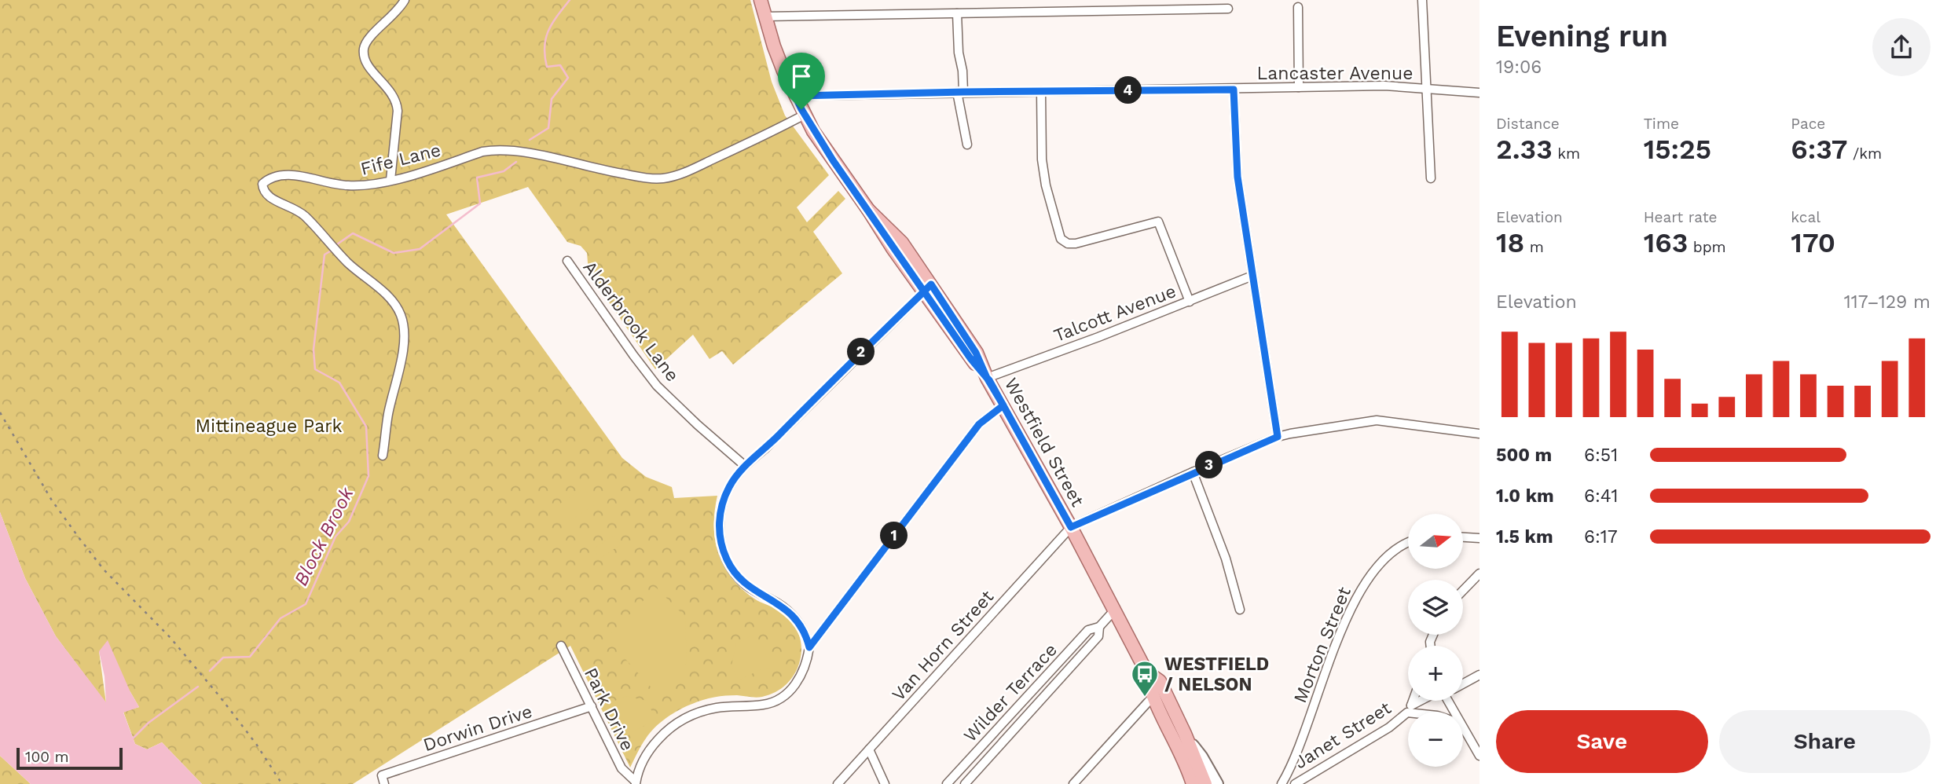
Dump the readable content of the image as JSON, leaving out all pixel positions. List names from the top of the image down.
{
  "streets": {
    "main road": ["Westfield Street"],
    "street": [
      "Lancaster Avenue",
      "Fife Lane",
      "Talcott Avenue",
      "Alderbrook Lane",
      "Morton Street",
      "Van Horn Street",
      "Wilder Terrace",
      "Park Drive",
      "Dorwin Drive",
      "Janet Street"
    ]
  },
  "crossings": [
    ["Lancaster Avenue", "Westfield Street"],
    ["Fife Lane", "Westfield Street"],
    ["Talcott Avenue", "Westfield Street"],
    ["Westfield Street", "Van Horn Street"],
    ["Westfield Street", "Wilder Terrace"],
    ["Park Drive", "Dorwin Drive"]
  ],
  "water": ["Block Brook"],
  "parks": ["Mittineague Park"],
  "places": {
    "bus stop": ["WESTFIELD / NELSON"]
  },
  "scale_bar": "100 m",
  "north": "right",
  "page": {
    "heading": ["Evening run", "19:06"],
    "pins": [
      "4",
      "2",
      "3",
      "1"
    ],
    "stats": [
      ["Distance", "2.33 km"],
      ["Time", "15:25"],
      ["Pace", "6:37 /km"],
      ["Elevation", "18 m"],
      ["Heart rate", "163 bpm"],
      ["kcal", "170"]
    ],
    "chart": ["Elevation", "117–129 m"],
    "list": [
      {
        "name": "500 m",
        "note": "6:51"
      },
      {
        "name": "1.0 km",
        "note": "6:41"
      },
      {
        "name": "1.5 km",
        "note": "6:17"
      }
    ],
    "map_buttons": ["+", "−"],
    "buttons": ["Save", "Share"],
    "scale": "100 m"
  }
}
